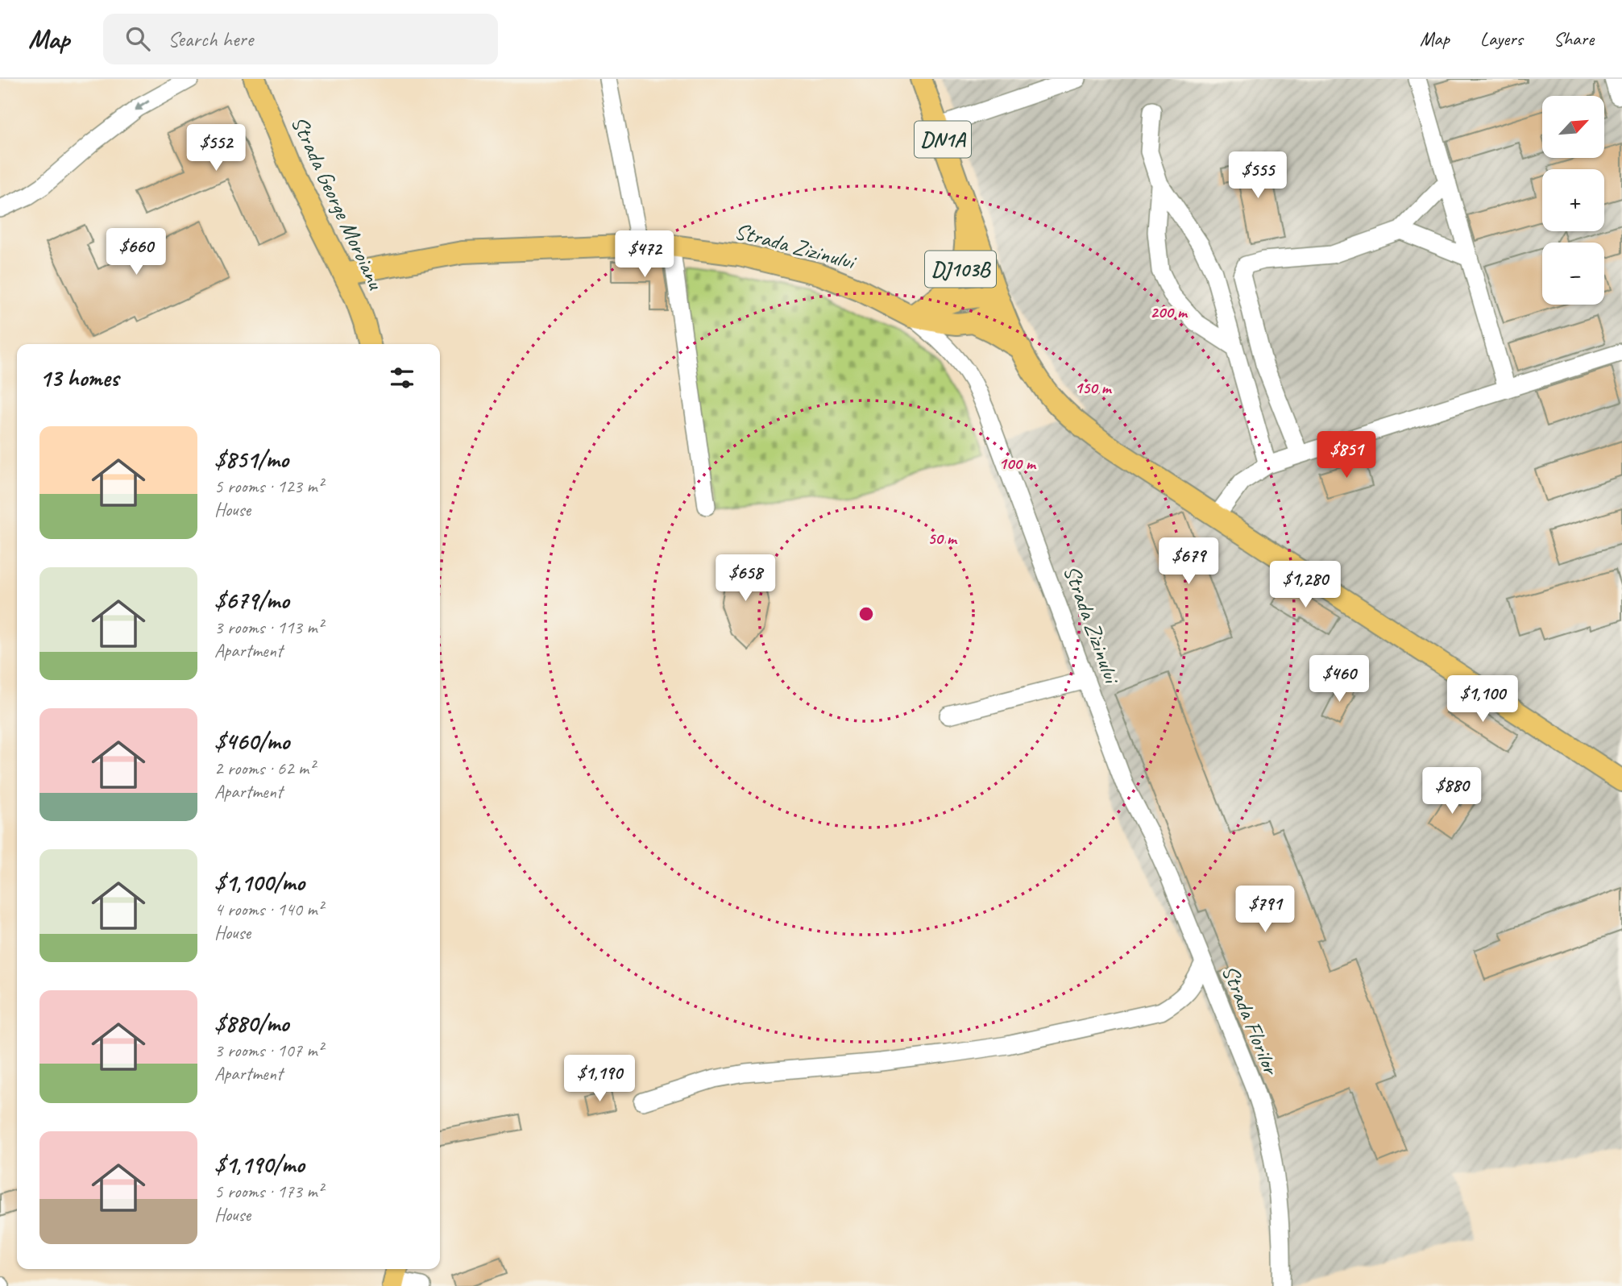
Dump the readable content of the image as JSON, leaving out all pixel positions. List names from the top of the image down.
{
  "streets": {
    "main road": [
      "DN1A",
      "Strada George Moroianu",
      "Strada Zizinului",
      "DJ103B"
    ],
    "street": ["Strada Florilor"]
  },
  "crossings": [
    ["DN1A", "DJ103B"],
    ["Strada George Moroianu", "Strada Zizinului"],
    ["Strada Zizinului", "DJ103B"],
    ["Strada Zizinului", "Strada Florilor"]
  ],
  "north": "top right",
  "page": {
    "header": "Map",
    "search": "Search here",
    "nav": ["Map", "Layers", "Share"],
    "map_buttons": ["+", "−"],
    "price": [
      "$552",
      "$555",
      "$660",
      "$472",
      "$851",
      "$679",
      "$658",
      "$1,280",
      "$460",
      "$1,100",
      "$880",
      "$791",
      "$1,190"
    ],
    "heading": "13 homes",
    "list": [
      {
        "name": "$851/mo",
        "note": "5 rooms · 123 m² · House"
      },
      {
        "name": "$679/mo",
        "note": "3 rooms · 113 m² · Apartment"
      },
      {
        "name": "$460/mo",
        "note": "2 rooms · 62 m² · Apartment"
      },
      {
        "name": "$1,100/mo",
        "note": "4 rooms · 140 m² · House"
      },
      {
        "name": "$880/mo",
        "note": "3 rooms · 107 m² · Apartment"
      },
      {
        "name": "$1,190/mo",
        "note": "5 rooms · 173 m² · House"
      }
    ]
  },
  "rings": [
    "200 m",
    "150 m",
    "100 m",
    "50 m"
  ]
}
